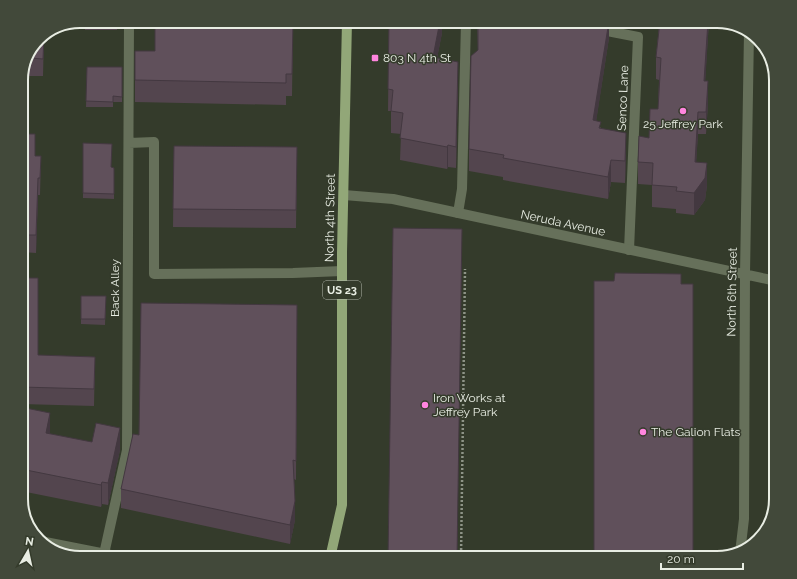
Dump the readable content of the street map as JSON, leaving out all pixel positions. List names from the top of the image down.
{
  "streets": {
    "main road": ["North 4th Street", "US 23"],
    "street": [
      "Senco Lane",
      "Neruda Avenue",
      "Back Alley",
      "North 6th Street"
    ]
  },
  "crossings": [
    ["Senco Lane", "Neruda Avenue"],
    ["North 4th Street", "Neruda Avenue"],
    ["Neruda Avenue", "North 6th Street"]
  ],
  "places": {
    "transit": ["803 N 4th St"],
    "other": ["25 Jeffrey Park", "Iron Works at Jeffrey Park", "The Galion Flats"]
  },
  "scale_bar": "20 m",
  "north": "top"
}
